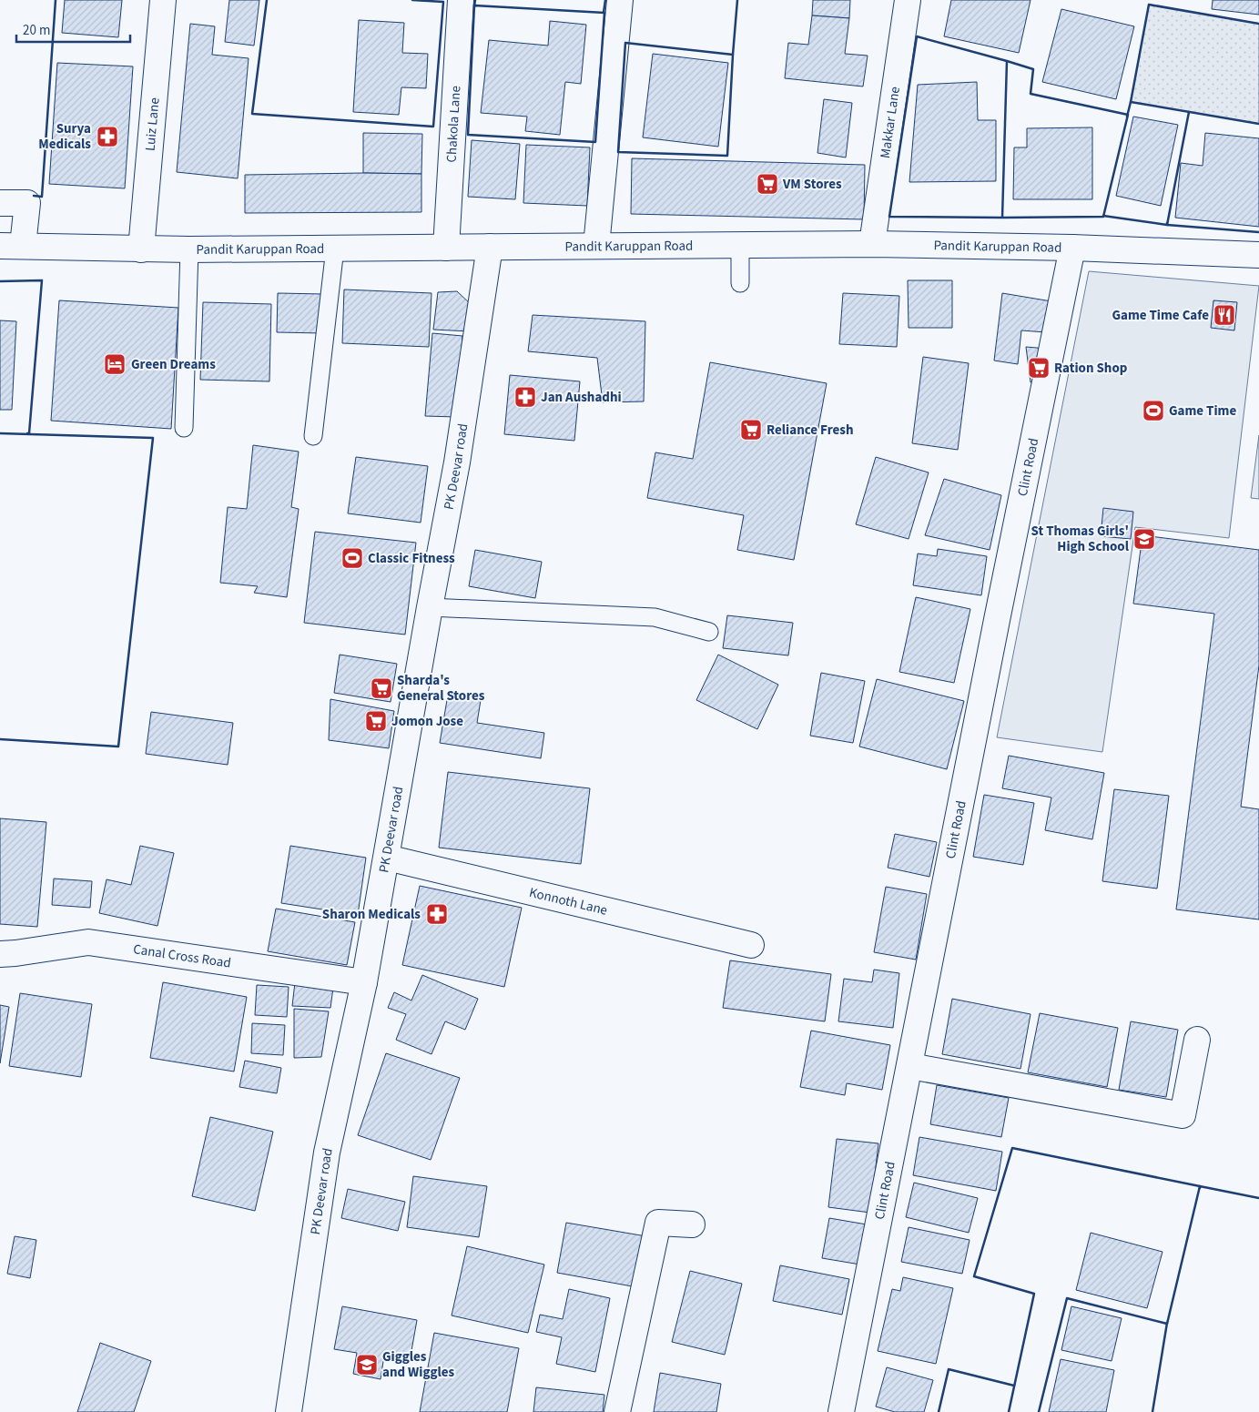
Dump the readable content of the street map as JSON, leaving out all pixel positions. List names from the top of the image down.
{
  "streets": {
    "street": [
      "Makkar Lane",
      "Chakola Lane",
      "Luiz Lane",
      "Pandit Karuppan Road",
      "PK Deevar road",
      "Clint Road",
      "Konnoth Lane",
      "Canal Cross Road"
    ]
  },
  "crossings": [
    ["Makkar Lane", "Pandit Karuppan Road"],
    ["Chakola Lane", "Pandit Karuppan Road"],
    ["Luiz Lane", "Pandit Karuppan Road"],
    ["Pandit Karuppan Road", "PK Deevar road"],
    ["Pandit Karuppan Road", "Clint Road"],
    ["PK Deevar road", "Konnoth Lane"],
    ["PK Deevar road", "Canal Cross Road"]
  ],
  "places": {
    "pharmacy": ["Surya Medicals", "Jan Aushadhi", "Sharon Medicals"],
    "supermarket": [
      "VM Stores",
      "Ration Shop",
      "Reliance Fresh",
      "Sharda's General Stores",
      "Jomon Jose"
    ],
    "restaurant": ["Game Time Cafe"],
    "hotel": ["Green Dreams"],
    "sports": ["Game Time", "Classic Fitness"],
    "school or university": ["St Thomas Girls' High School", "Giggles and Wiggles"]
  },
  "scale_bar": "20 m"
}
